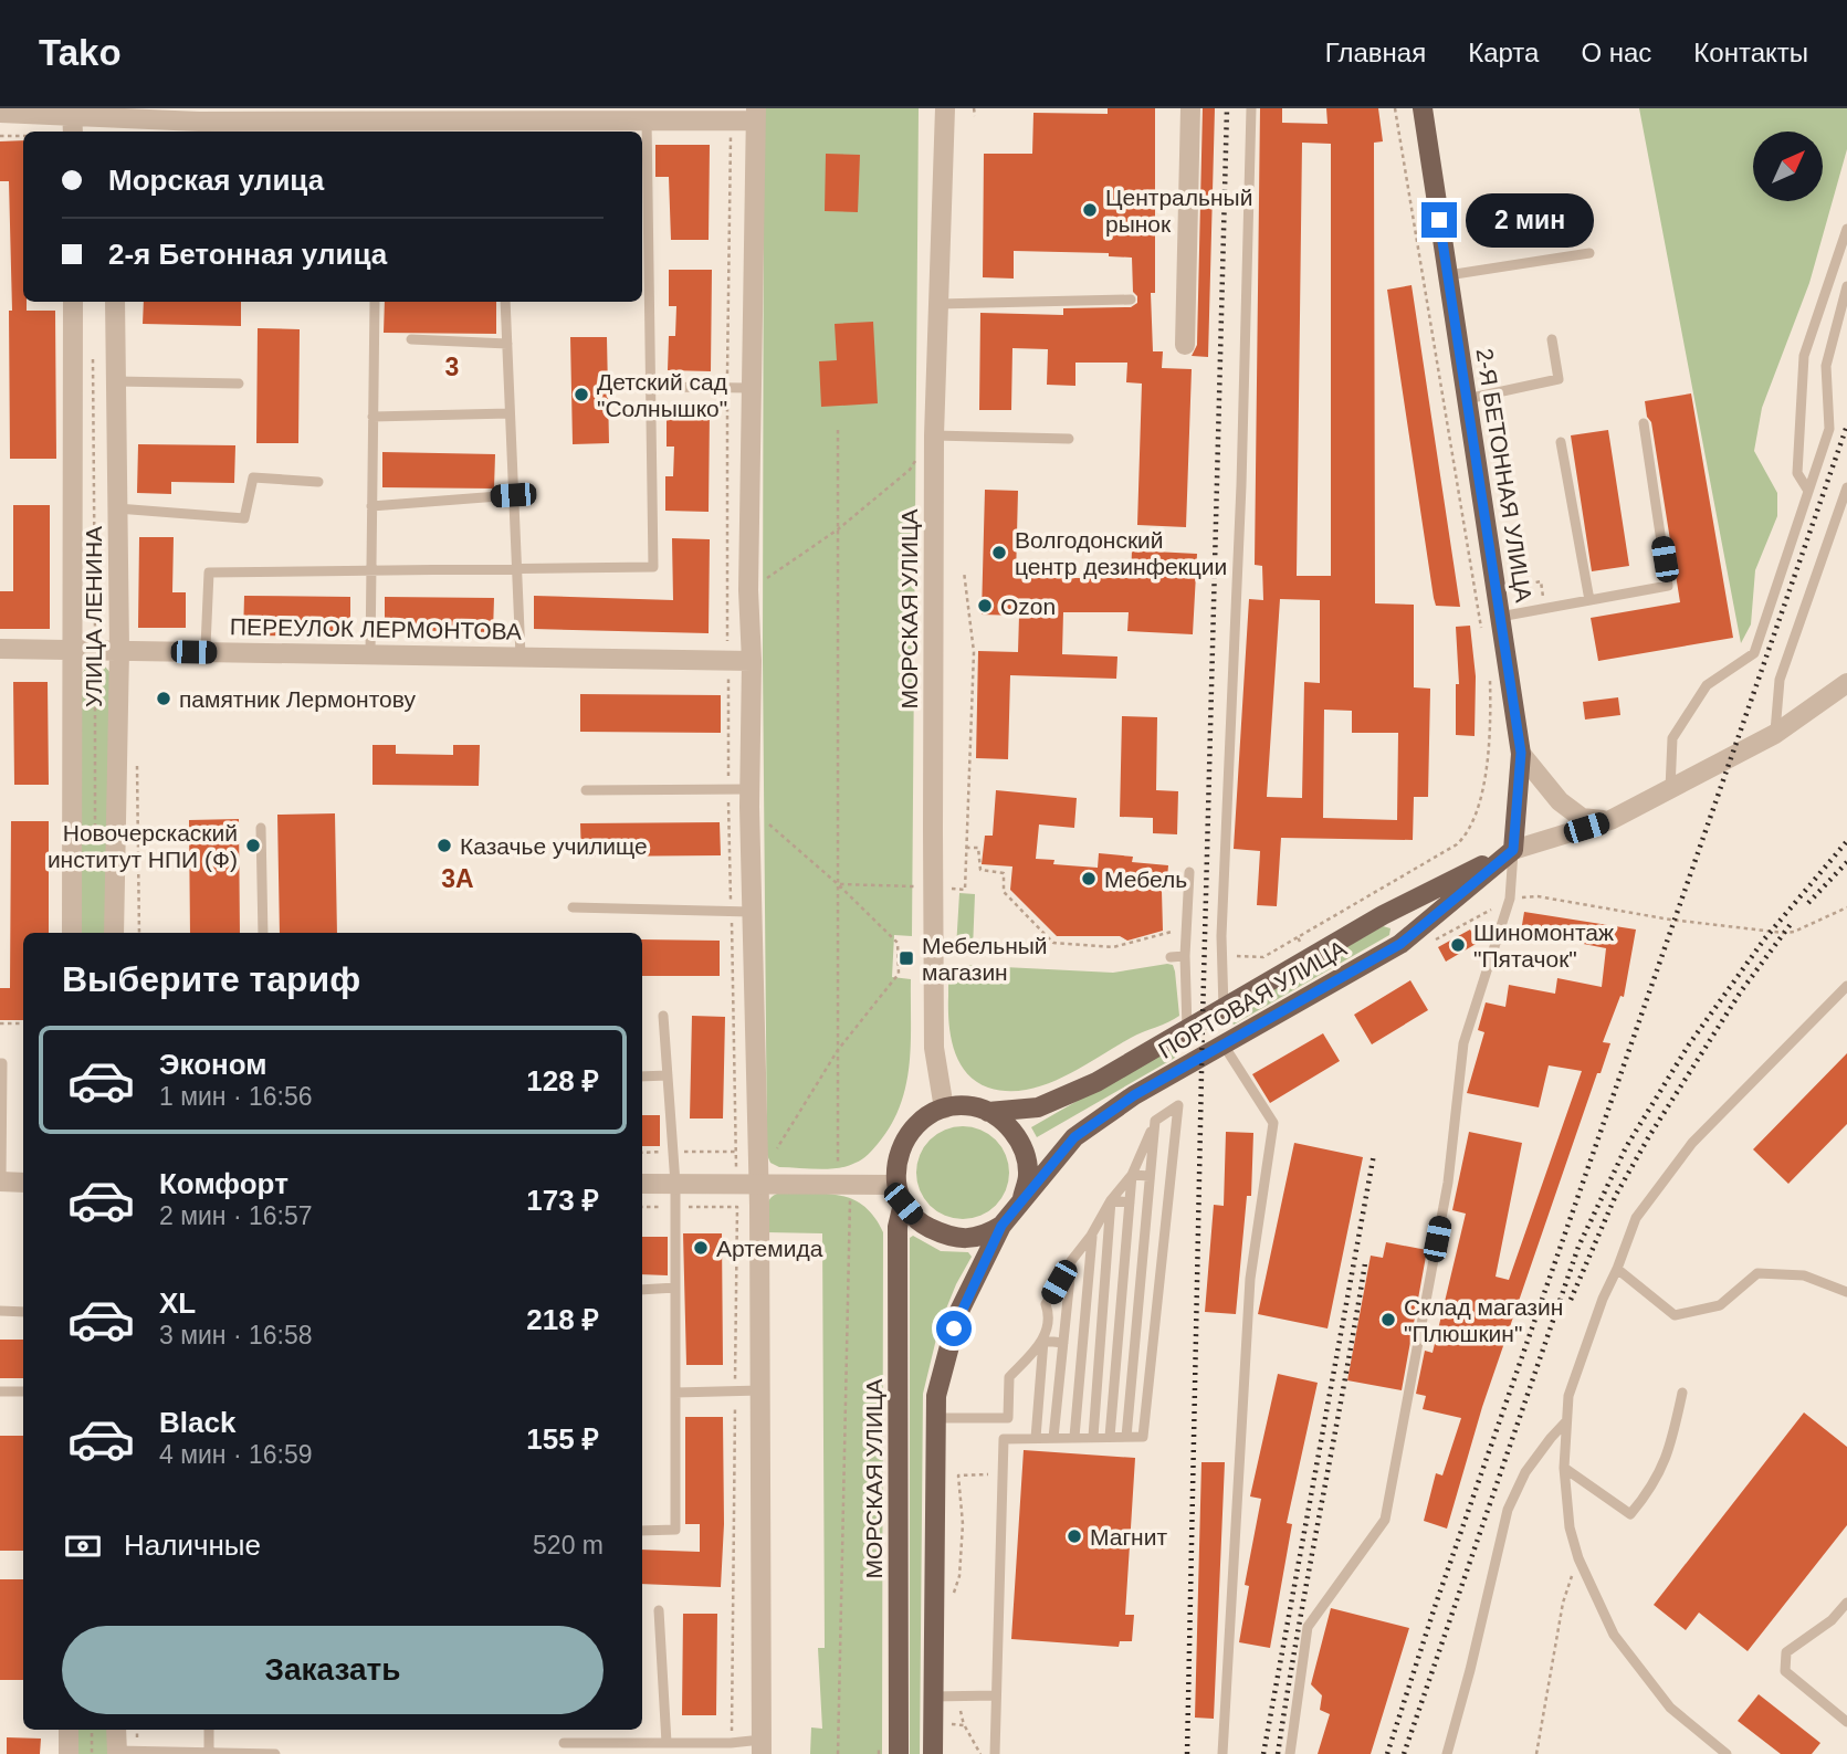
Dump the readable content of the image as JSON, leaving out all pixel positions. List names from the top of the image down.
{
  "streets": {
    "main road": ["2-Я БЕТОННАЯ УЛИЦА", "МОРСКАЯ УЛИЦА", "ПОРТОВАЯ УЛИЦА"],
    "street": ["УЛИЦА ЛЕНИНА", "ПЕРЕУЛОК ЛЕРМОНТОВА"]
  },
  "crossings": [
    ["2-Я БЕТОННАЯ УЛИЦА", "ПОРТОВАЯ УЛИЦА"],
    ["МОРСКАЯ УЛИЦА", "ПОРТОВАЯ УЛИЦА"],
    ["УЛИЦА ЛЕНИНА", "ПЕРЕУЛОК ЛЕРМОНТОВА"]
  ],
  "districts": ["3", "3А"],
  "places": {
    "other": [
      "Центральный рынок",
      "Детский сад \"Солнышко\"",
      "Волгодонский центр дезинфекции",
      "Ozon",
      "памятник Лермонтову",
      "Новочерскаский институт НПИ (Ф)",
      "Казачье училище",
      "Мебель",
      "Шиномонтаж \"Пятачок\"",
      "Артемида",
      "Склад магазин \"Плюшкин\"",
      "Магнит"
    ],
    "transit": ["Мебельный магазин"]
  },
  "north": "top right",
  "page": {
    "header": "Tako",
    "nav": [
      "Главная",
      "Карта",
      "О нас",
      "Контакты"
    ],
    "banner": ["Морская улица", "2-я Бетонная улица"],
    "bubble": "2 мин",
    "heading": "Выберите тариф",
    "list": [
      {
        "name": "Эконом",
        "note": "1 мин · 16:56",
        "value": "128 ₽"
      },
      {
        "name": "Комфорт",
        "note": "2 мин · 16:57",
        "value": "173 ₽"
      },
      {
        "name": "XL",
        "note": "3 мин · 16:58",
        "value": "218 ₽"
      },
      {
        "name": "Black",
        "note": "4 мин · 16:59",
        "value": "155 ₽"
      }
    ],
    "pay": ["Наличные", "520 m"],
    "buttons": "Заказать"
  }
}
